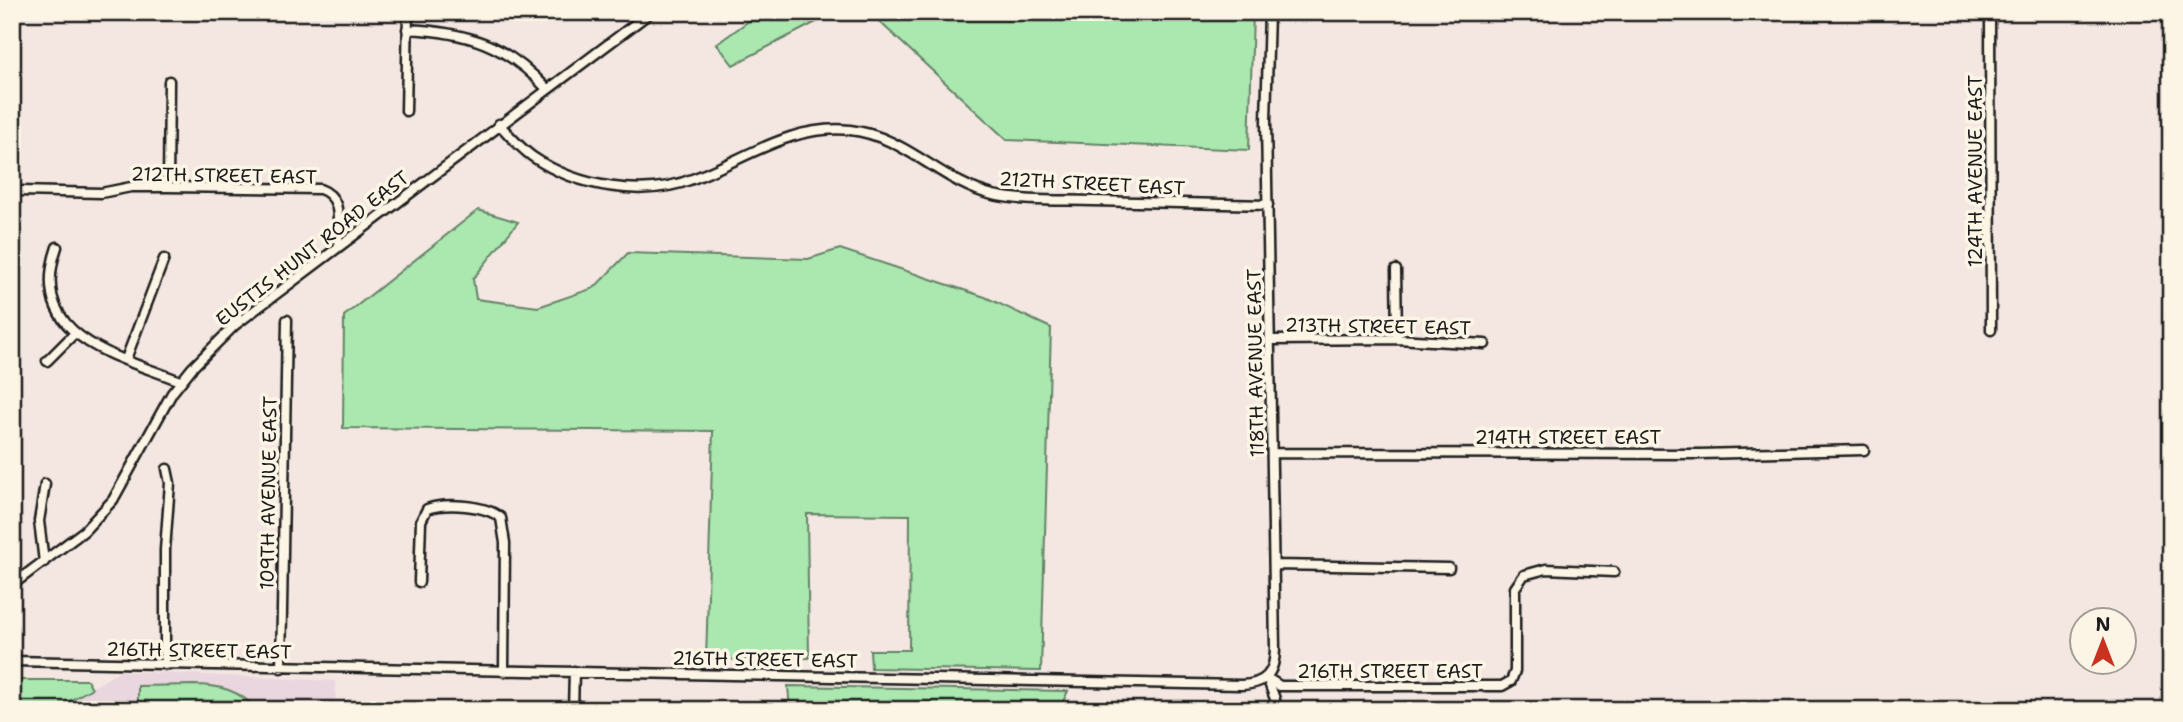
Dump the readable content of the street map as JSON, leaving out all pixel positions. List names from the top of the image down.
{
  "streets": {
    "street": [
      "124TH AVENUE EAST",
      "212TH STREET EAST",
      "EUSTIS HUNT ROAD EAST",
      "213TH STREET EAST",
      "118TH AVENUE EAST",
      "214TH STREET EAST",
      "109TH AVENUE EAST",
      "216TH STREET EAST"
    ]
  },
  "crossings": [
    ["212TH STREET EAST", "EUSTIS HUNT ROAD EAST"],
    ["212TH STREET EAST", "118TH AVENUE EAST"],
    ["213TH STREET EAST", "118TH AVENUE EAST"],
    ["118TH AVENUE EAST", "214TH STREET EAST"],
    ["118TH AVENUE EAST", "216TH STREET EAST"],
    ["109TH AVENUE EAST", "216TH STREET EAST"]
  ],
  "north": "top"
}
